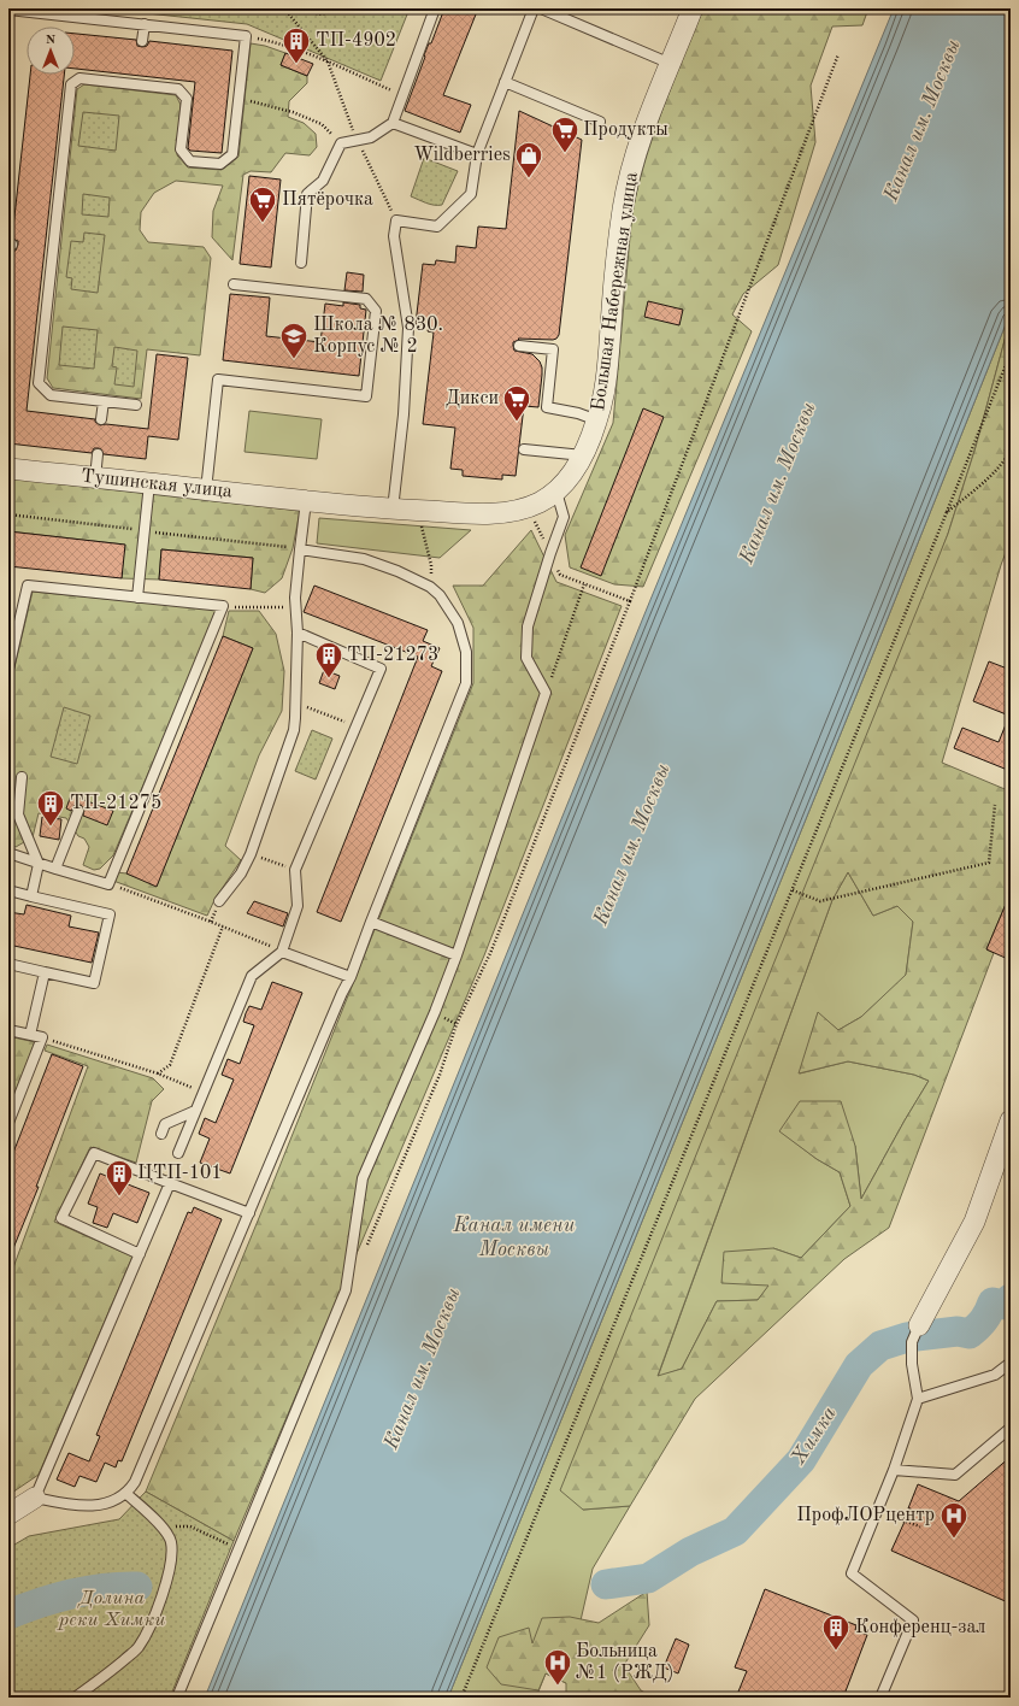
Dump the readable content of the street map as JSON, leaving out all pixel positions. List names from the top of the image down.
{
  "streets": {
    "street": ["Большая Набережная улица", "Тушинская улица"]
  },
  "crossings": [
    ["Большая Набережная улица", "Тушинская улица"]
  ],
  "water": ["Канал им. Москвы", "Канал имени Москвы", "Химка"],
  "parks": ["Долина реки Химки"],
  "places": {
    "building": [
      "ТП-4902",
      "ТП-21273",
      "ТП-21275",
      "ЦТП-101",
      "Конференц-зал"
    ],
    "supermarket": ["Продукты", "Пятёрочка", "Дикси"],
    "shop": ["Wildberries"],
    "school or university": ["Школа № 830. Корпус № 2"],
    "hospital": ["ПрофЛОРцентр", "Больница №1 (РЖД)"]
  },
  "north": "top"
}
